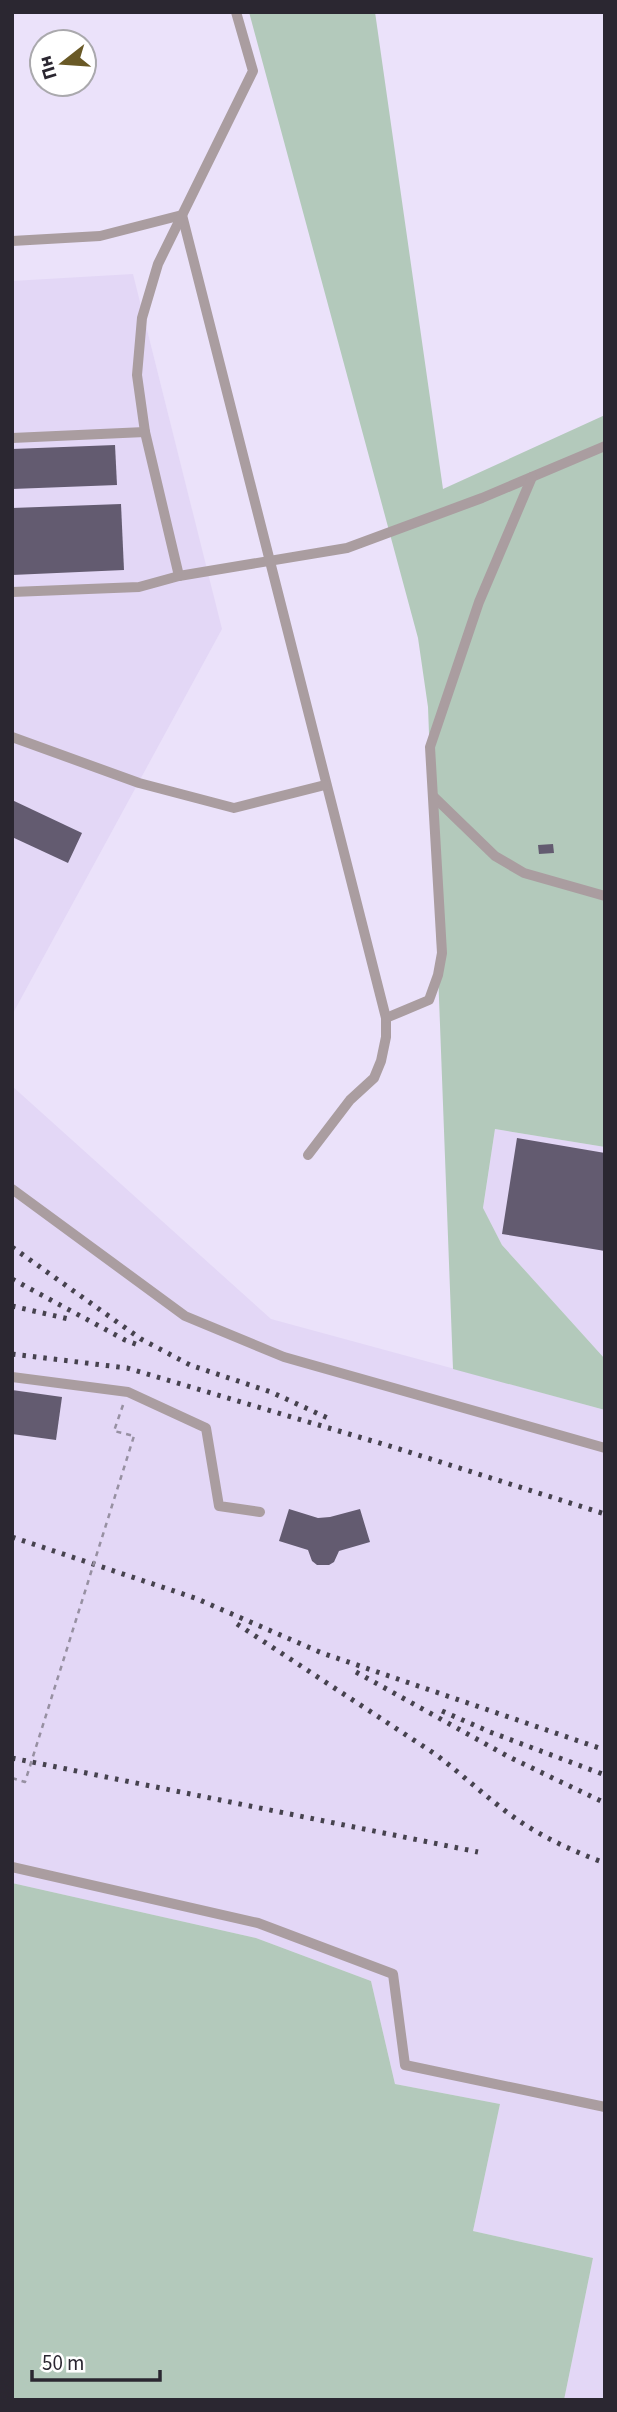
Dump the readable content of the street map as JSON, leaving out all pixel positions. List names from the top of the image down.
{
  "scale_bar": "50 m",
  "north": "left"
}
